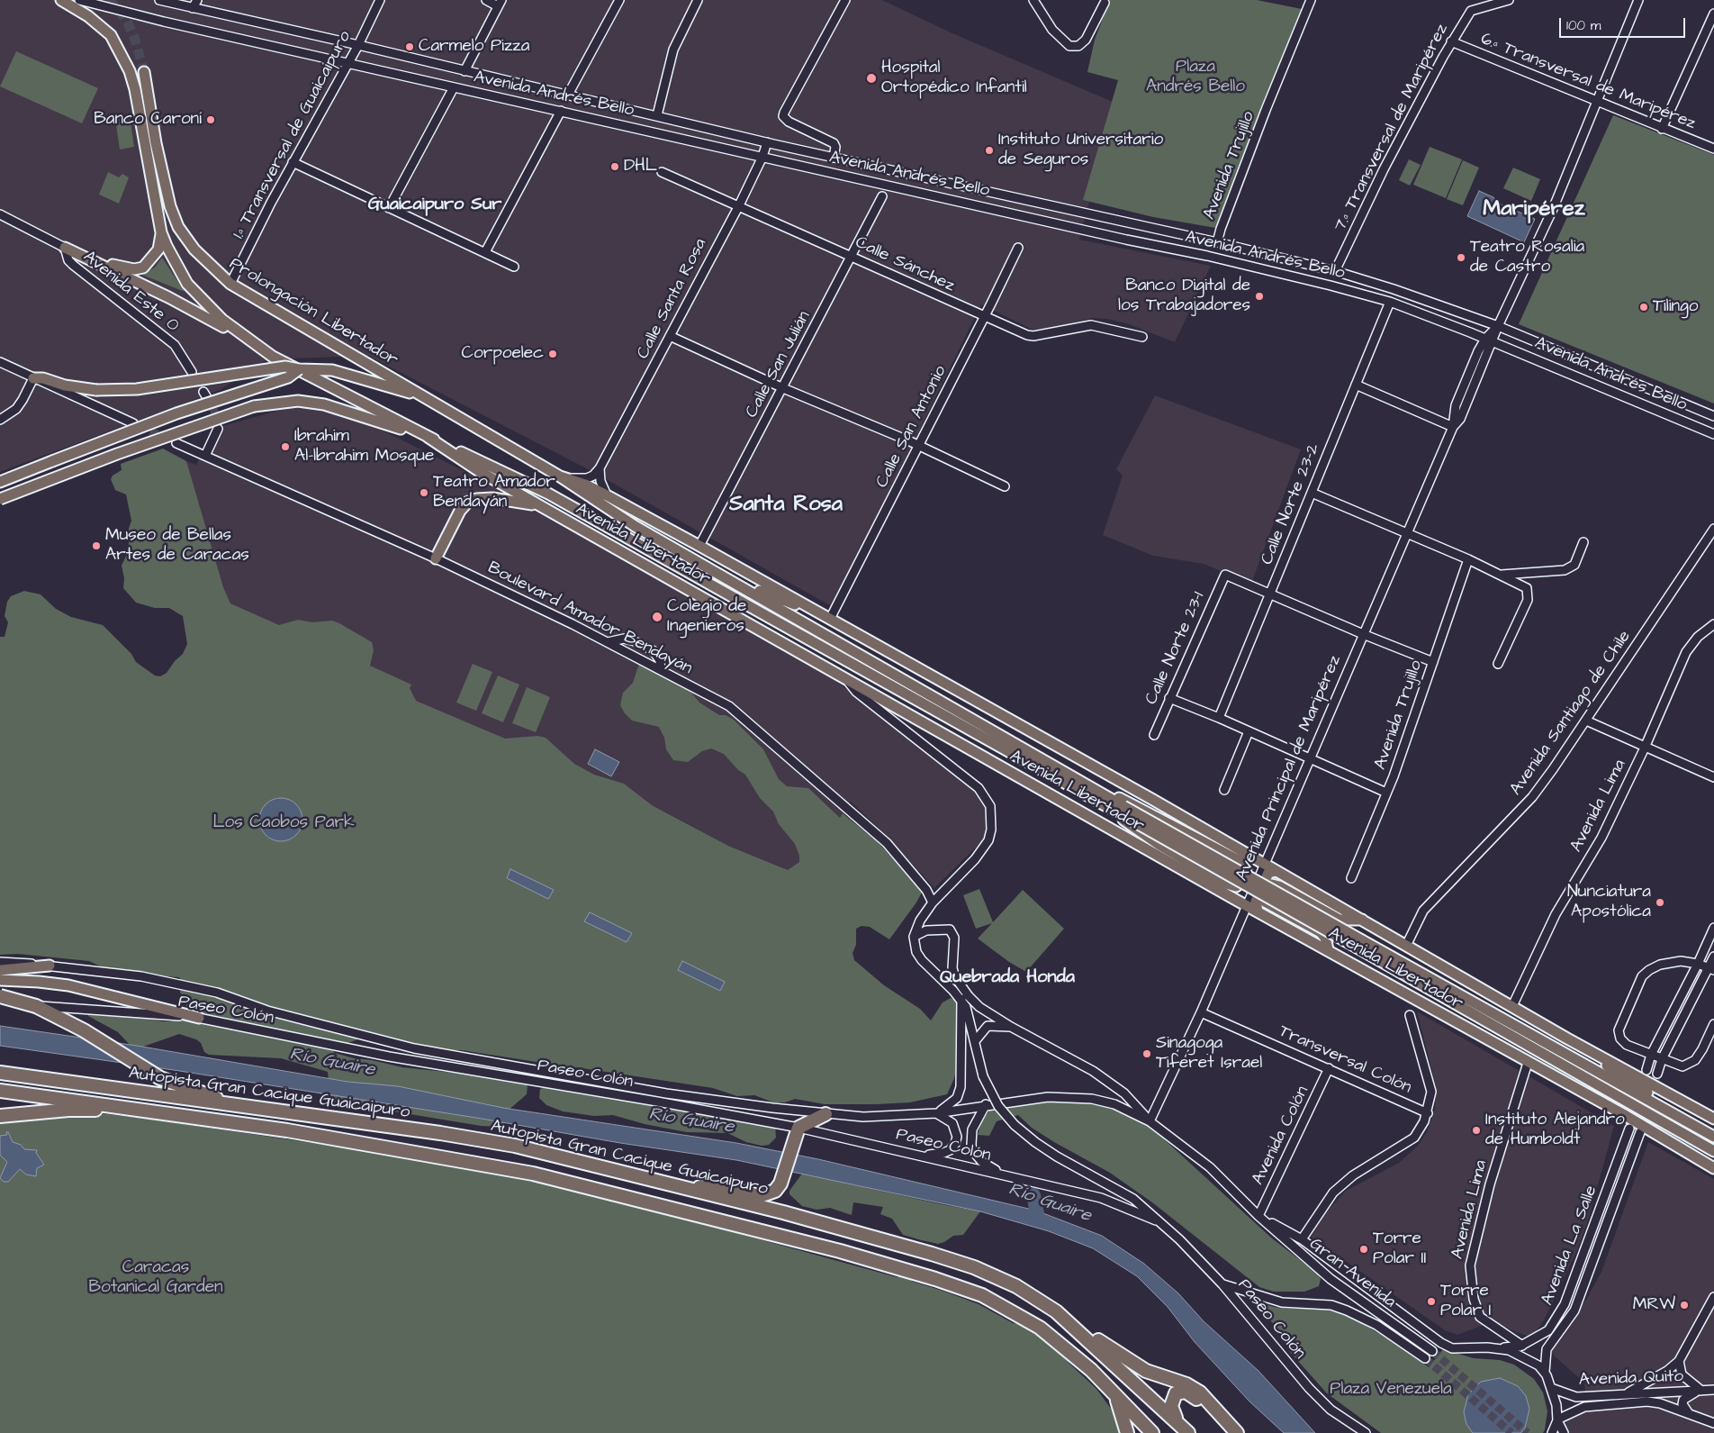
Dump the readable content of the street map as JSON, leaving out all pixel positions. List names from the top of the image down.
{
  "streets": {
    "highway": ["Autopista Gran Cacique Guaicaipuro"],
    "main road": ["Prolongación Libertador", "Avenida Libertador"],
    "street": [
      "6.ª Transversal de Maripérez",
      "Avenida Andrés Bello",
      "7.ª Transversal de Maripérez",
      "1.ª Transversal de Guaicaipuro",
      "Avenida Trujillo",
      "Calle Sánchez",
      "Avenida Este 0",
      "Calle Santa Rosa",
      "Calle San Julián",
      "Calle San Antonio",
      "Calle Norte 23-2",
      "Boulevard Amador Bendayán",
      "Calle Norte 23-1",
      "Avenida Santiago de Chile",
      "Avenida Principal de Maripérez",
      "Avenida Lima",
      "Paseo Colón",
      "Transversal Colón",
      "Avenida Colón",
      "Avenida La Salle",
      "Gran Avenida",
      "Avenida Quito"
    ]
  },
  "crossings": [
    ["6.ª Transversal de Maripérez", "7.ª Transversal de Maripérez"],
    ["6.ª Transversal de Maripérez", "Avenida Principal de Maripérez"],
    ["Avenida Andrés Bello", "7.ª Transversal de Maripérez"],
    ["Avenida Andrés Bello", "1.ª Transversal de Guaicaipuro"],
    ["Avenida Andrés Bello", "Avenida Trujillo"],
    ["Avenida Andrés Bello", "Calle Santa Rosa"],
    ["Avenida Andrés Bello", "Calle Norte 23-2"],
    ["Avenida Andrés Bello", "Avenida Principal de Maripérez"],
    ["1.ª Transversal de Guaicaipuro", "Prolongación Libertador"],
    ["Calle Sánchez", "Calle Santa Rosa"],
    ["Calle Sánchez", "Calle San Julián"],
    ["Calle Sánchez", "Calle San Antonio"],
    ["Prolongación Libertador", "Avenida Libertador"],
    ["Calle San Julián", "Avenida Libertador"],
    ["Calle San Antonio", "Avenida Libertador"],
    ["Calle Norte 23-2", "Calle Norte 23-1"],
    ["Avenida Libertador", "Avenida Santiago de Chile"],
    ["Avenida Libertador", "Avenida Principal de Maripérez"],
    ["Avenida Libertador", "Avenida Lima"],
    ["Avenida Principal de Maripérez", "Paseo Colón"],
    ["Avenida Principal de Maripérez", "Transversal Colón"],
    ["Avenida Lima", "Avenida La Salle"],
    ["Paseo Colón", "Avenida Colón"],
    ["Paseo Colón", "Gran Avenida"],
    ["Transversal Colón", "Avenida Colón"],
    ["Avenida Colón", "Gran Avenida"]
  ],
  "districts": [
    "Guaicaipuro Sur",
    "Maripérez",
    "Santa Rosa",
    "Quebrada Honda"
  ],
  "water": ["Río Guaire"],
  "parks": [
    "Plaza Andrés Bello",
    "Los Caobos Park",
    "Caracas Botanical Garden",
    "Plaza Venezuela"
  ],
  "places": [
    "Carmelo Pizza",
    "Hospital Ortopédico Infantil",
    "Banco Caroní",
    "Instituto Universitario de Seguros",
    "DHL",
    "Teatro Rosalia de Castro",
    "Banco Digital de los Trabajadores",
    "Tilingo",
    "Corpoelec",
    "Ibrahim Al-lbrahim Mosque",
    "Teatro Amador Bendayán",
    "Museo de Bellas Artes de Caracas",
    "Colegio de Ingenieros",
    "Nunciatura Apostólica",
    "Sinagoga Tiferet Israel",
    "Instituto Alejandro de Humboldt",
    "Torre Polar II",
    "Torre Polar I",
    "MRW"
  ],
  "scale_bar": "100 m"
}
